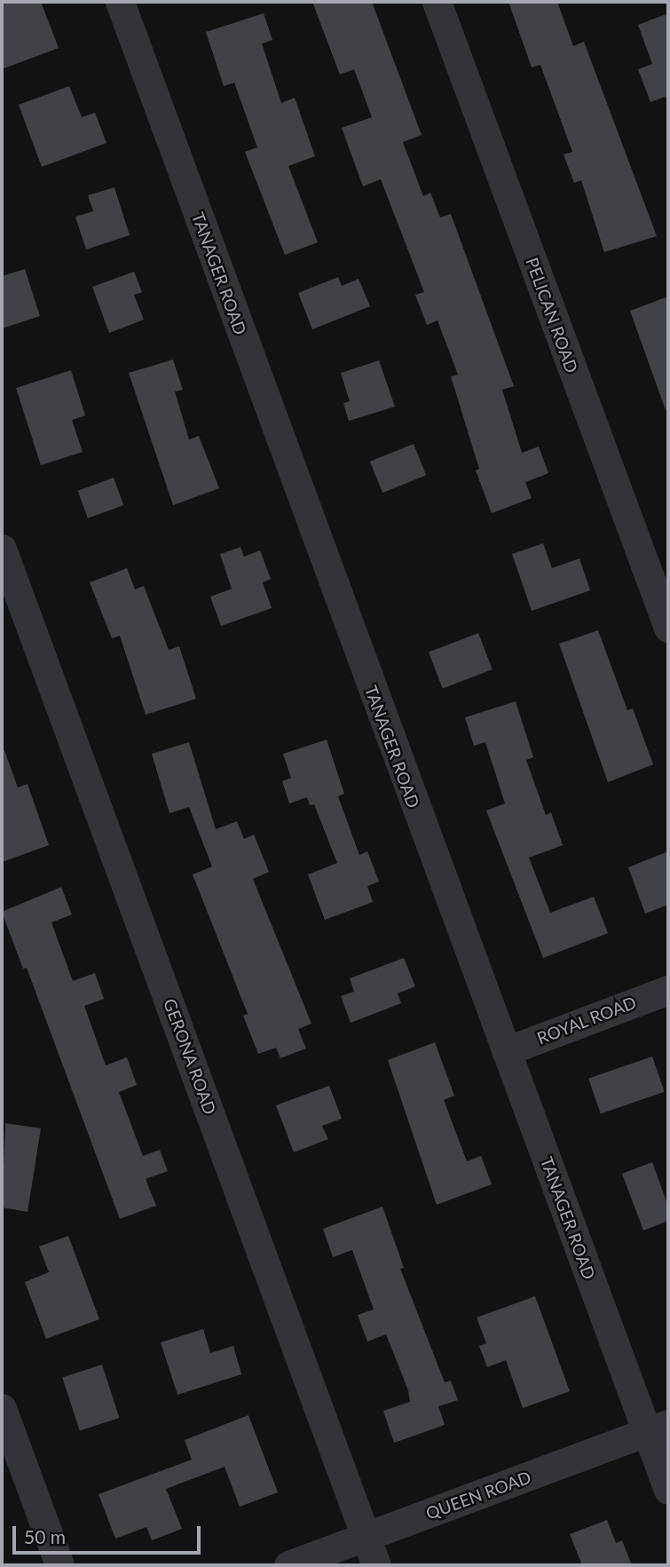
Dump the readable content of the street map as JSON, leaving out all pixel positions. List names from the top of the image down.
{
  "streets": {
    "street": [
      "TANAGER ROAD",
      "PELICAN ROAD",
      "ROYAL ROAD",
      "GERONA ROAD",
      "QUEEN ROAD"
    ]
  },
  "crossings": [
    ["TANAGER ROAD", "ROYAL ROAD"],
    ["TANAGER ROAD", "QUEEN ROAD"],
    ["GERONA ROAD", "QUEEN ROAD"]
  ],
  "scale_bar": "50 m"
}
